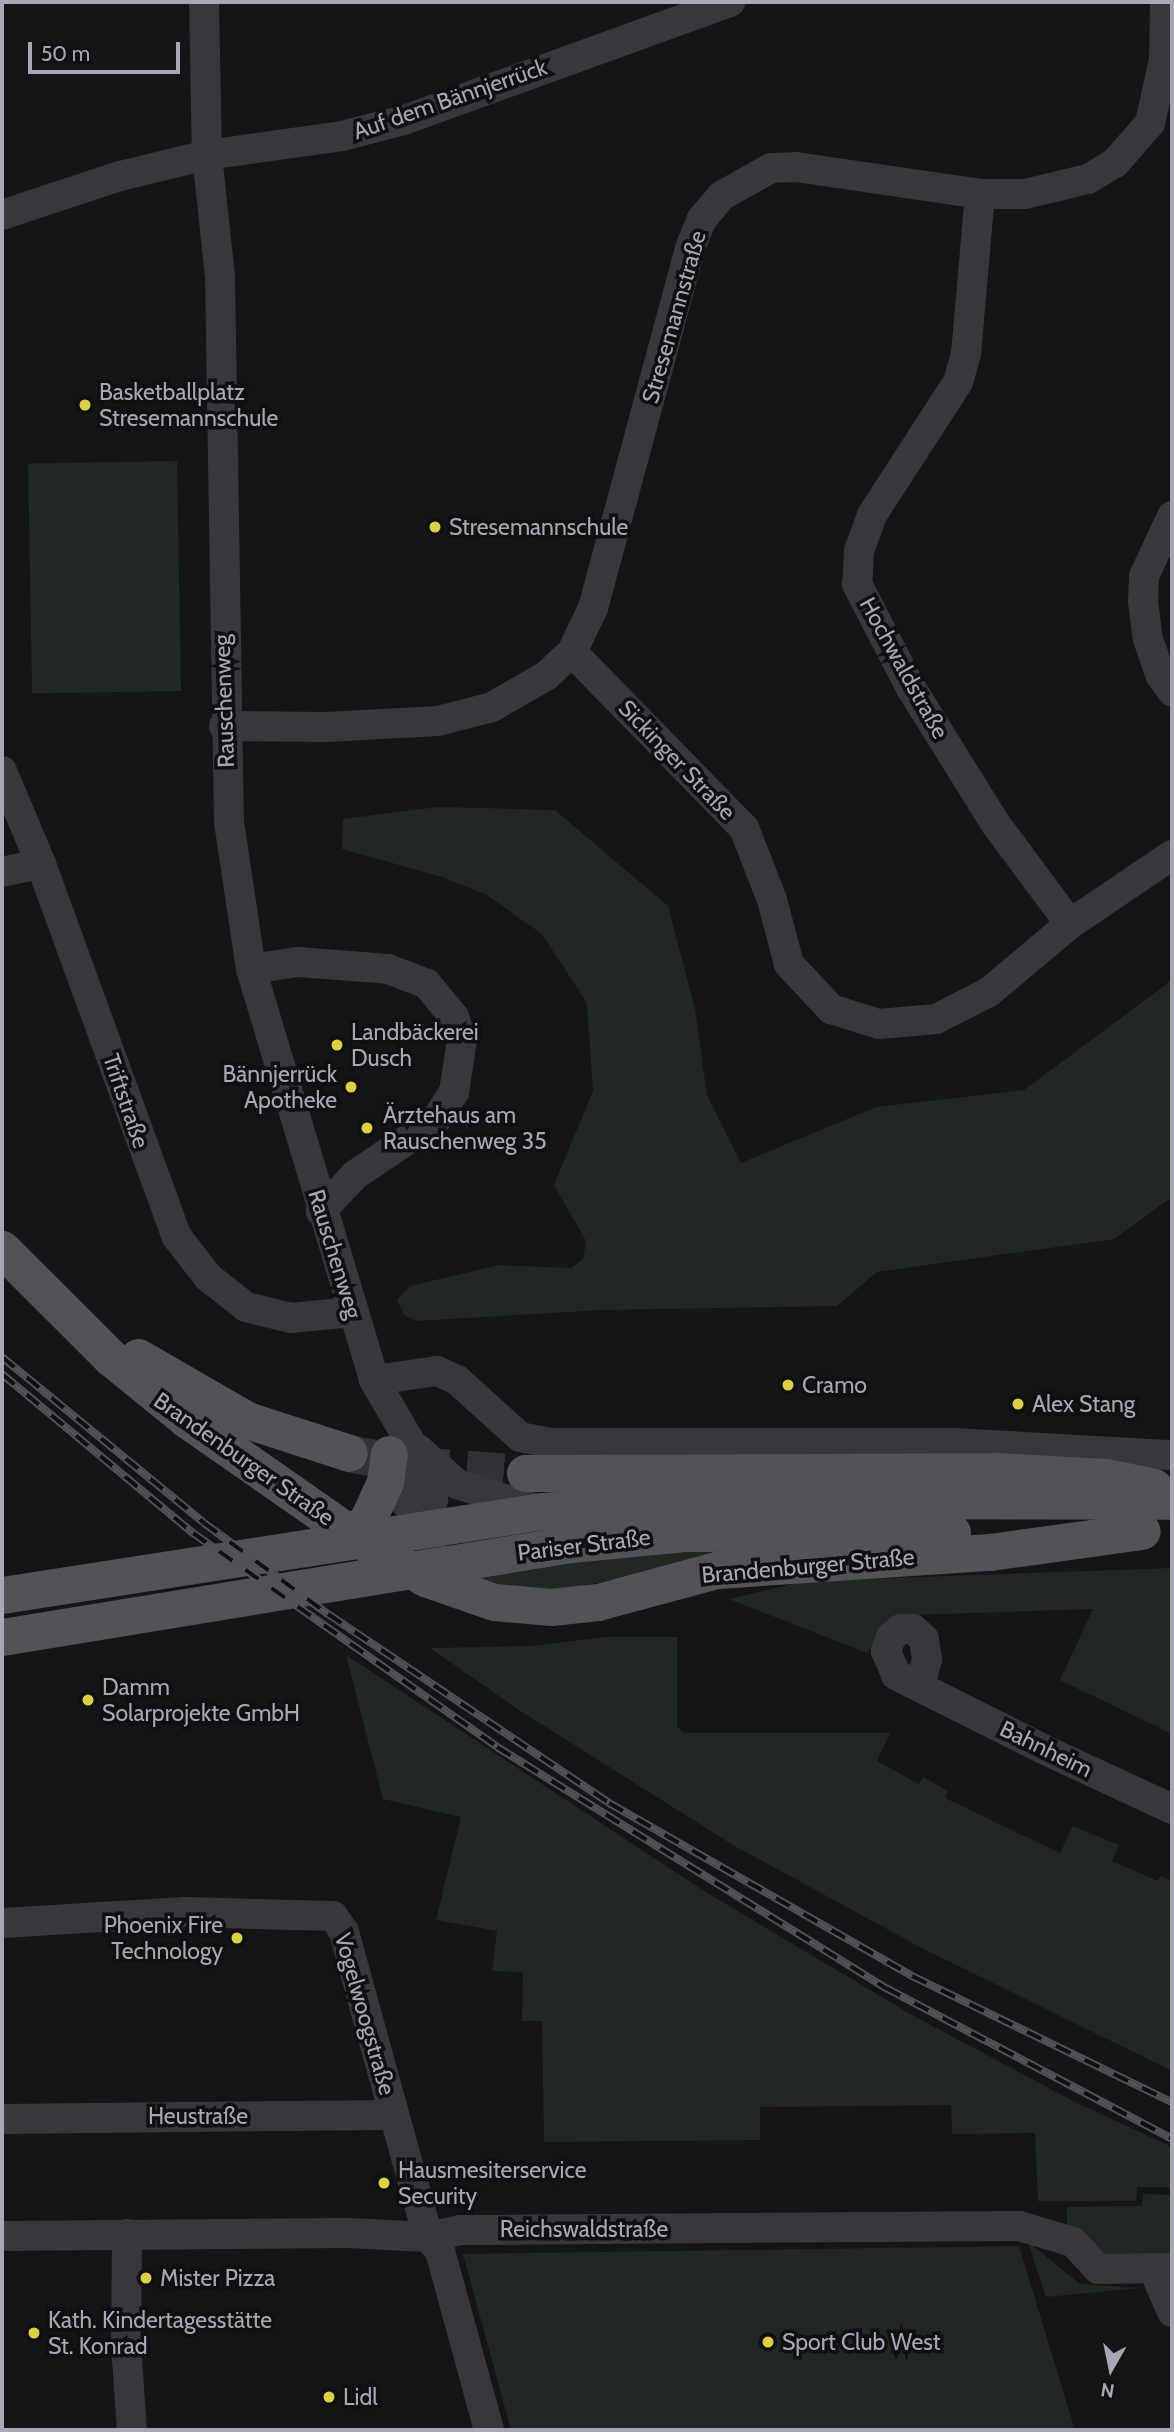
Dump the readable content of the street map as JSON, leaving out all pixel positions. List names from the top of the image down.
{
  "streets": {
    "main road": ["Brandenburger Straße", "Pariser Straße"],
    "street": [
      "Auf dem Bännjerrück",
      "Stresemannstraße",
      "Hochwaldstraße",
      "Rauschenweg",
      "Sickinger Straße",
      "Triftstraße",
      "Bahnheim",
      "Vogelwoogstraße",
      "Heustraße",
      "Reichswaldstraße"
    ]
  },
  "crossings": [
    ["Auf dem Bännjerrück", "Rauschenweg"],
    ["Stresemannstraße", "Hochwaldstraße"],
    ["Stresemannstraße", "Rauschenweg"],
    ["Stresemannstraße", "Sickinger Straße"],
    ["Hochwaldstraße", "Sickinger Straße"],
    ["Rauschenweg", "Triftstraße"],
    ["Rauschenweg", "Pariser Straße"],
    ["Brandenburger Straße", "Pariser Straße"],
    ["Vogelwoogstraße", "Heustraße"],
    ["Vogelwoogstraße", "Reichswaldstraße"]
  ],
  "places": [
    "Basketballplatz Stresemannschule",
    "Stresemannschule",
    "Landbäckerei Dusch",
    "Bännjerrück Apotheke",
    "Ärztehaus am Rauschenweg 35",
    "Cramo",
    "Alex Stang",
    "Damm Solarprojekte GmbH",
    "Phoenix Fire Technology",
    "Hausmesiterservice Security",
    "Mister Pizza",
    "Kath. Kindertagesstätte St. Konrad",
    "Sport Club West",
    "Lidl"
  ],
  "scale_bar": "50 m",
  "north": "bottom"
}
